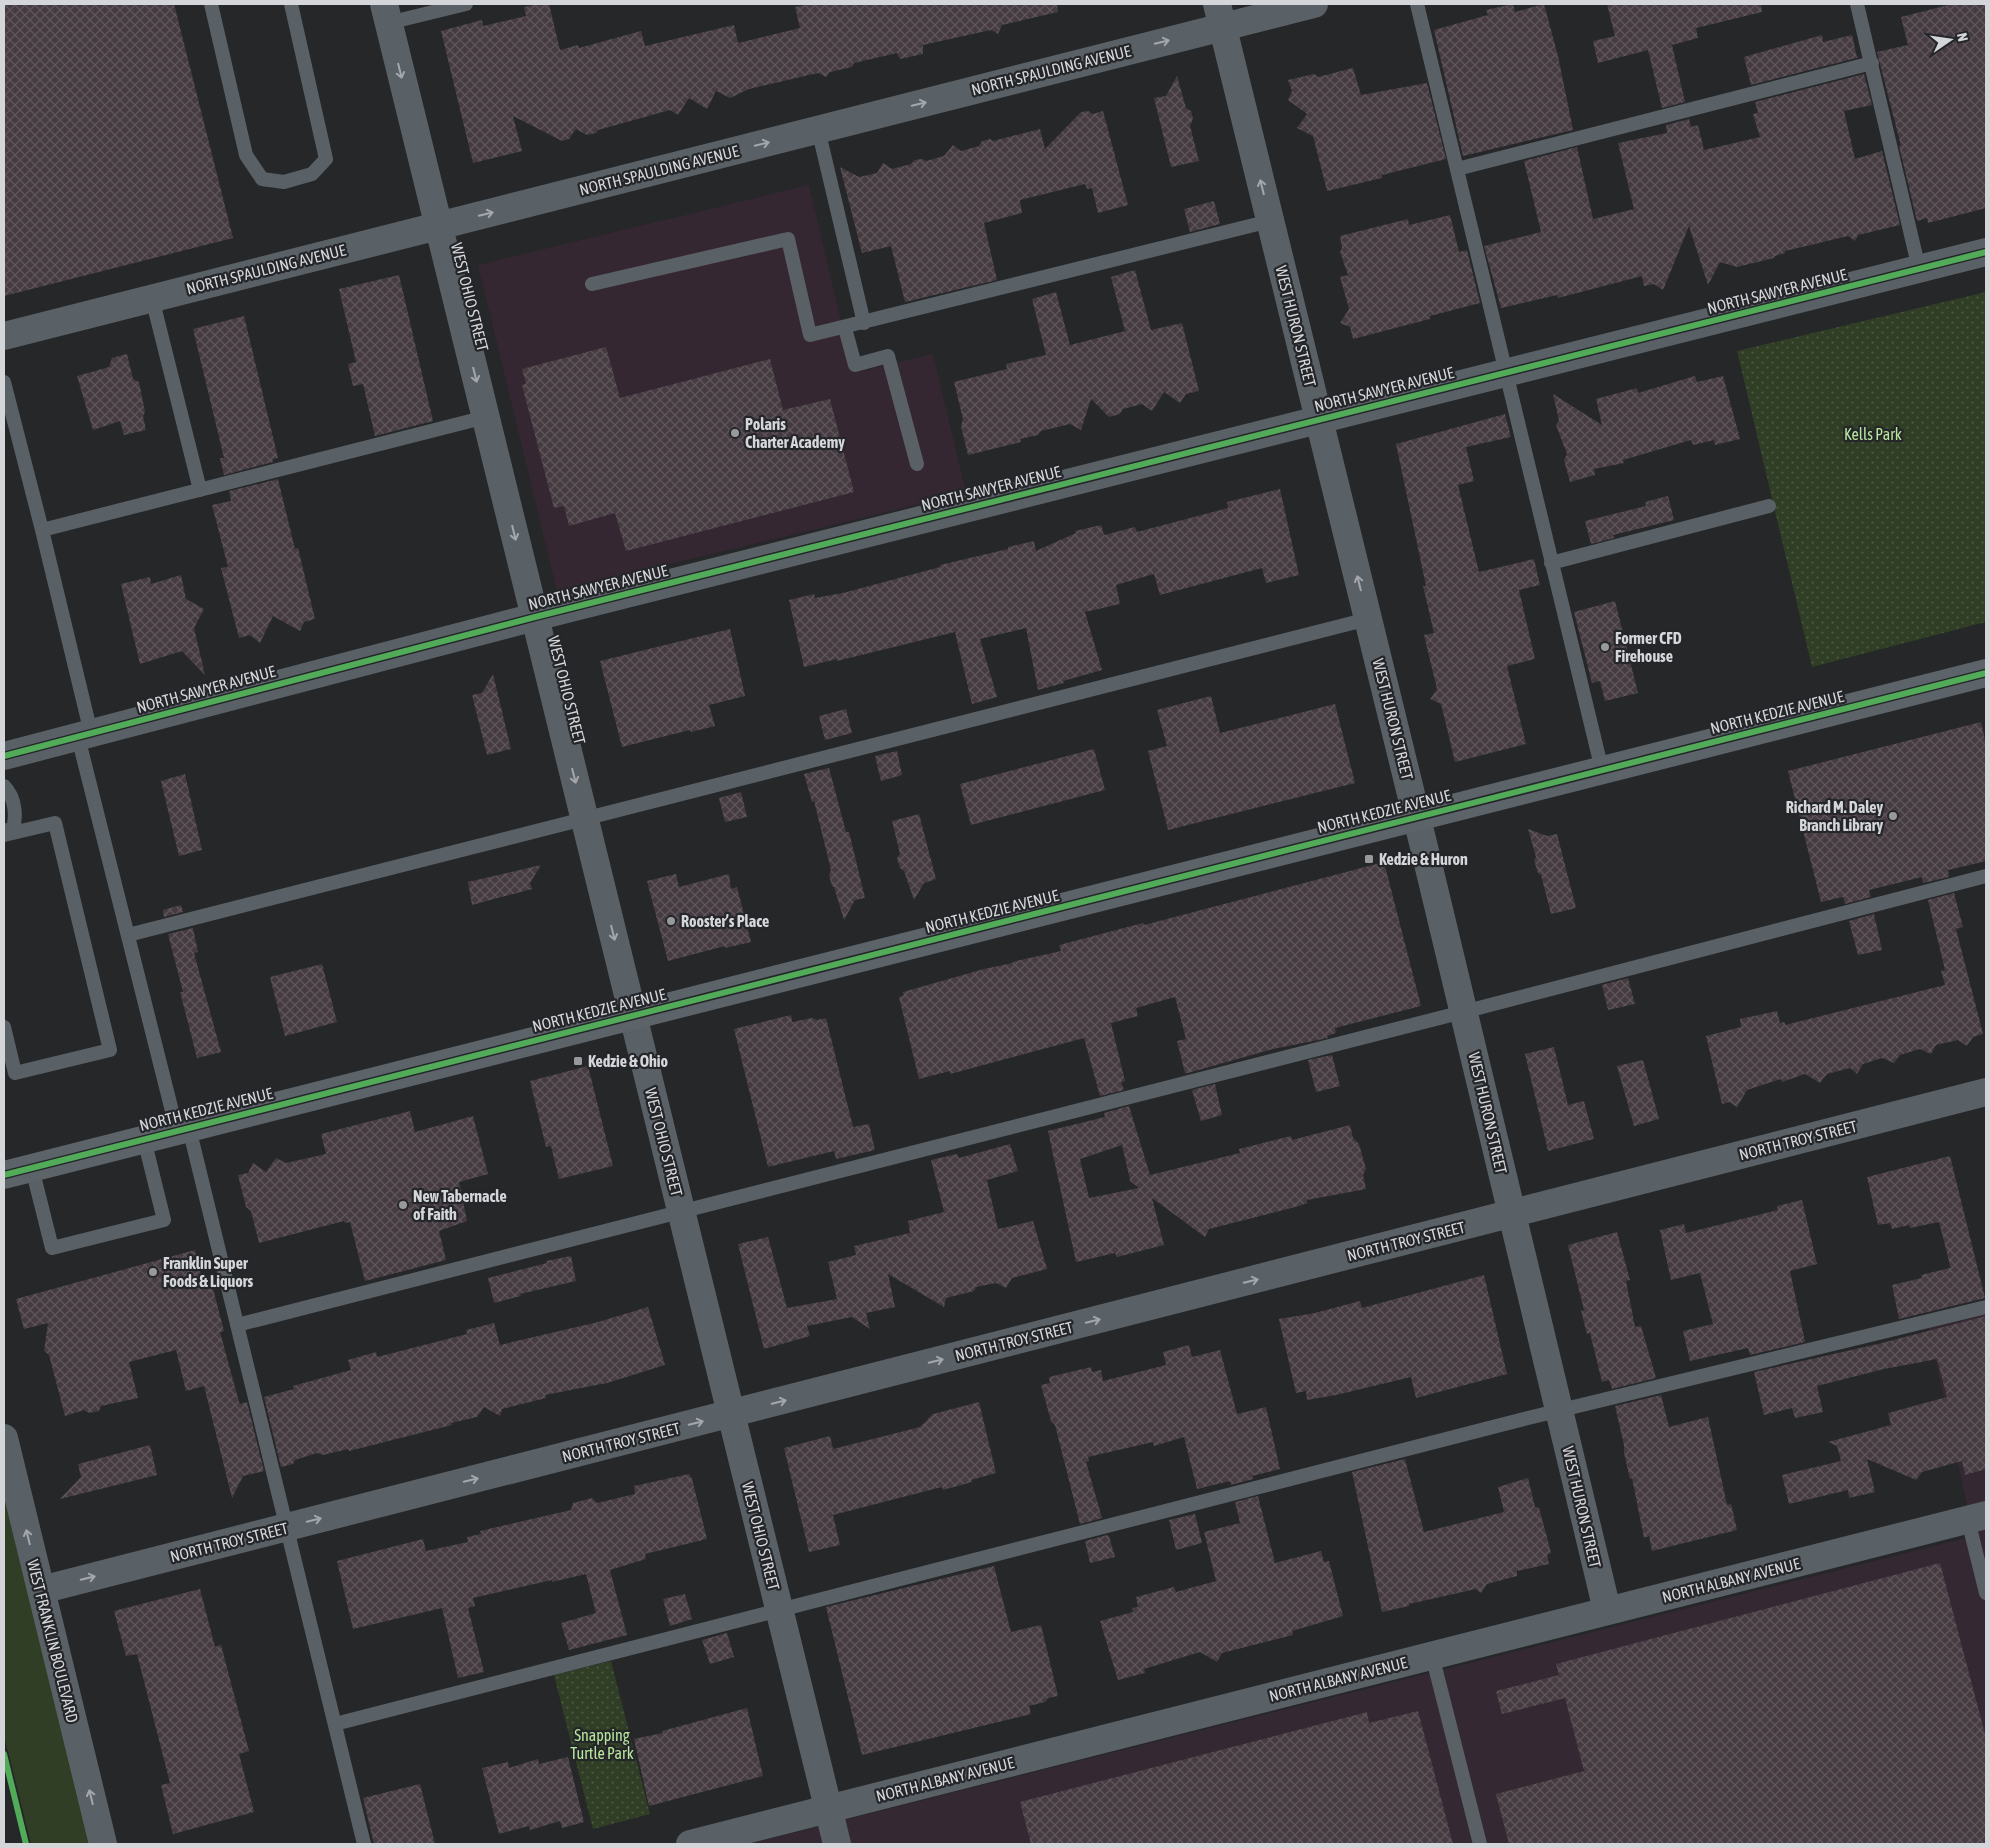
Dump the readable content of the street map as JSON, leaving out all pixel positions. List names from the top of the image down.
{
  "streets": {
    "main road": ["NORTH KEDZIE AVENUE"],
    "street": [
      "NORTH SPAULDING AVENUE",
      "NORTH SAWYER AVENUE",
      "WEST OHIO STREET",
      "WEST HURON STREET",
      "NORTH TROY STREET",
      "NORTH ALBANY AVENUE",
      "WEST FRANKLIN BOULEVARD"
    ]
  },
  "crossings": [
    ["NORTH SPAULDING AVENUE", "WEST OHIO STREET"],
    ["NORTH SPAULDING AVENUE", "WEST HURON STREET"],
    ["NORTH SAWYER AVENUE", "WEST OHIO STREET"],
    ["NORTH SAWYER AVENUE", "WEST HURON STREET"],
    ["WEST OHIO STREET", "NORTH KEDZIE AVENUE"],
    ["WEST OHIO STREET", "NORTH TROY STREET"],
    ["WEST OHIO STREET", "NORTH ALBANY AVENUE"],
    ["WEST HURON STREET", "NORTH KEDZIE AVENUE"],
    ["WEST HURON STREET", "NORTH TROY STREET"],
    ["WEST HURON STREET", "NORTH ALBANY AVENUE"],
    ["NORTH TROY STREET", "WEST FRANKLIN BOULEVARD"]
  ],
  "one_way": [
    "NORTH SPAULDING AVENUE",
    "WEST OHIO STREET",
    "NORTH TROY STREET",
    "WEST FRANKLIN BOULEVARD"
  ],
  "parks": ["Kells Park", "Snapping Turtle Park"],
  "places": {
    "other": [
      "Polaris Charter Academy",
      "Former CFD Firehouse",
      "Richard M. Daley Branch Library",
      "Rooster’s Place",
      "New Tabernacle of Faith",
      "Franklin Super Foods & Liquors"
    ],
    "transit": ["Kedzie & Huron", "Kedzie & Ohio"]
  },
  "north": "right"
}
